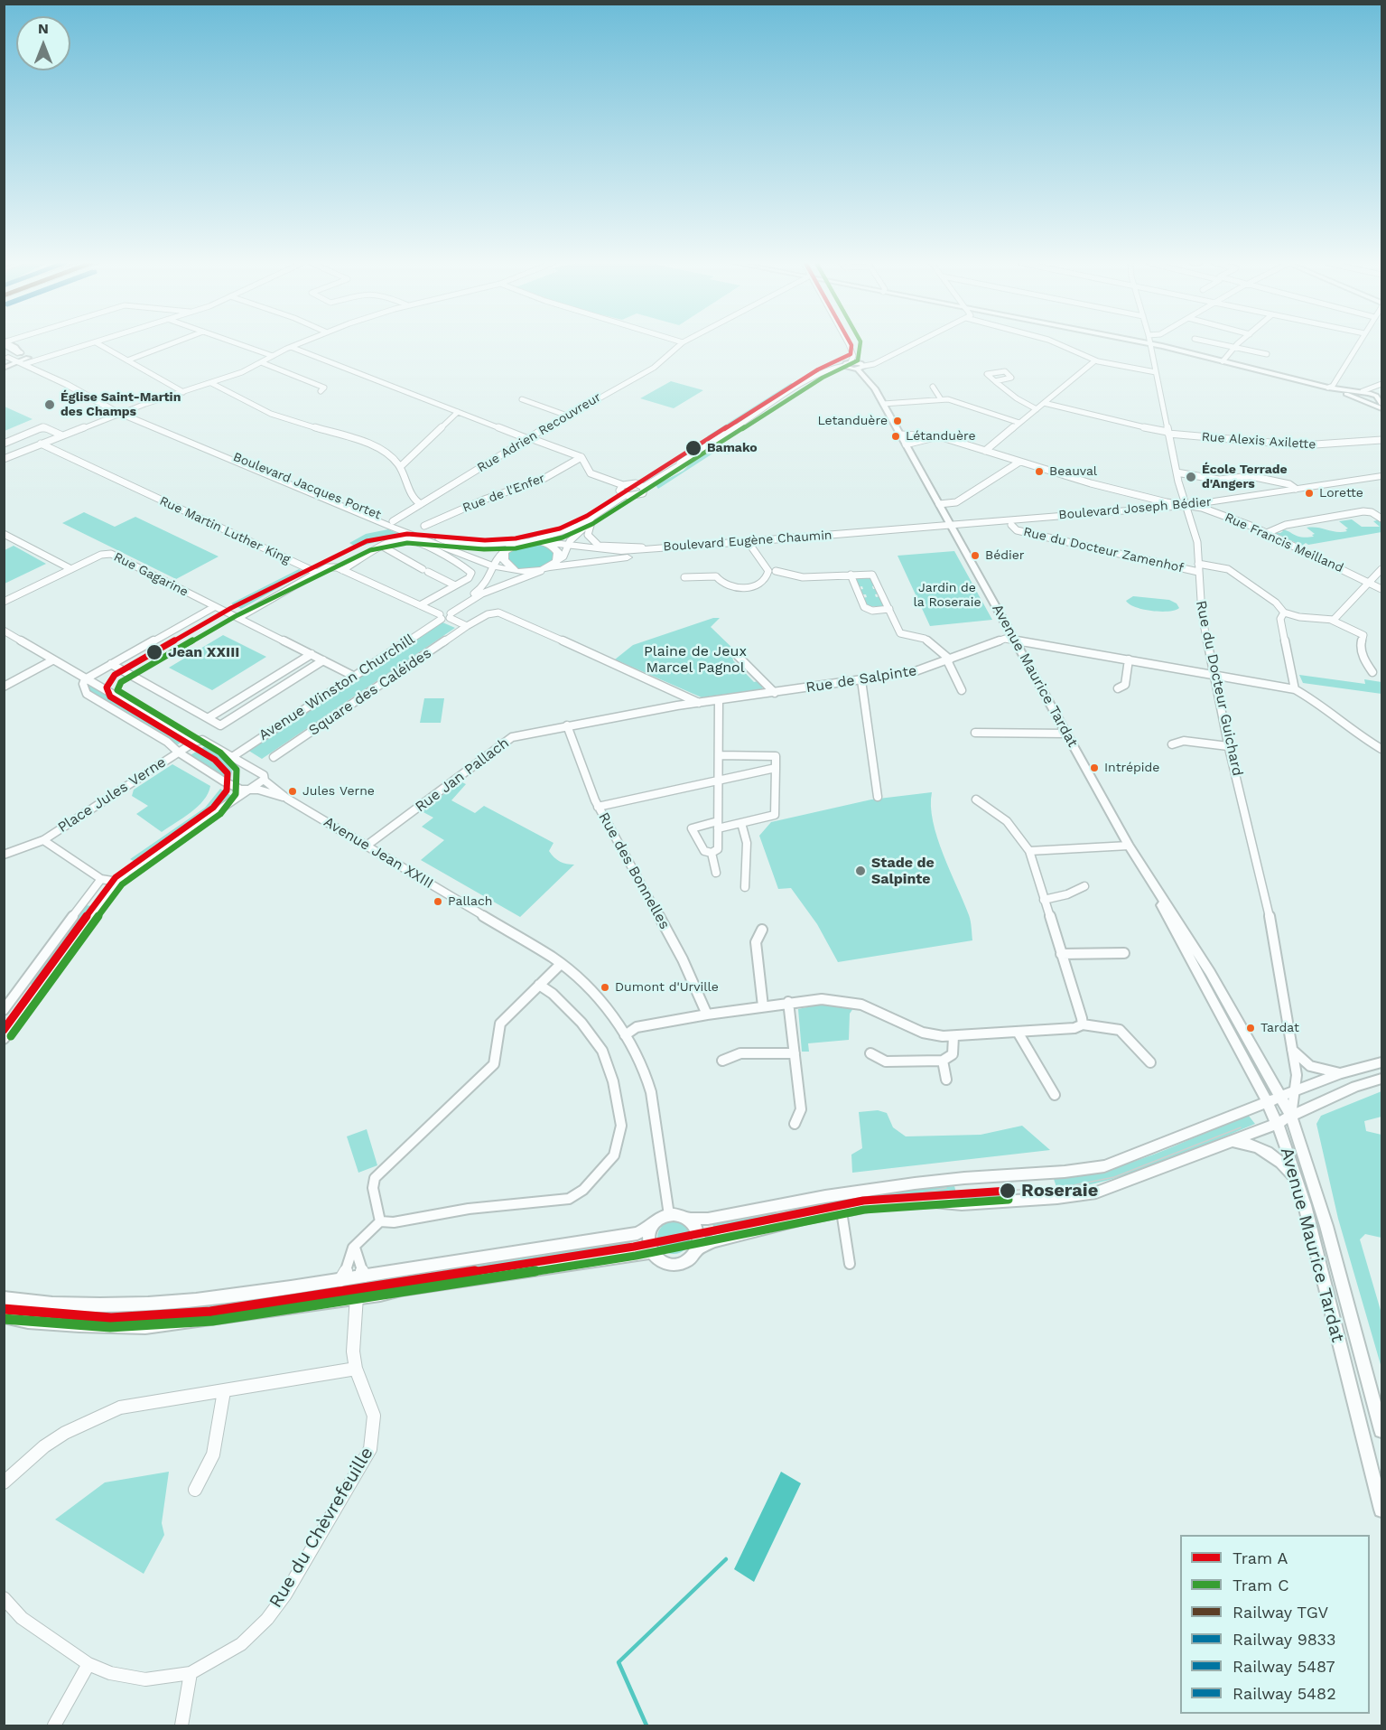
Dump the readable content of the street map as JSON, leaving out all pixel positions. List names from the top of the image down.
{
  "streets": {
    "main road": [
      "Boulevard Jacques Portet",
      "Boulevard Joseph Bédier",
      "Boulevard Eugène Chaumin",
      "Avenue Winston Churchill"
    ],
    "street": [
      "Rue Adrien Recouvreur",
      "Rue Alexis Axilette",
      "Rue de l'Enfer",
      "Rue Martin Luther King",
      "Rue Francis Meilland",
      "Rue du Docteur Zamenhof",
      "Rue Gagarine",
      "Avenue Maurice Tardat",
      "Rue de Salpinte",
      "Rue du Docteur Guichard",
      "Square des Caléides",
      "Rue Jan Pallach",
      "Place Jules Verne",
      "Avenue Jean XXIII",
      "Rue des Bonnelles",
      "Rue du Chèvrefeuille"
    ]
  },
  "crossings": [
    ["Rue Adrien Recouvreur", "Boulevard Jacques Portet"],
    ["Rue Alexis Axilette", "Rue du Docteur Guichard"],
    ["Boulevard Jacques Portet", "Avenue Winston Churchill"],
    ["Boulevard Joseph Bédier", "Boulevard Eugène Chaumin"],
    ["Boulevard Joseph Bédier", "Rue Francis Meilland"],
    ["Boulevard Joseph Bédier", "Rue du Docteur Zamenhof"],
    ["Boulevard Joseph Bédier", "Avenue Maurice Tardat"],
    ["Boulevard Joseph Bédier", "Rue du Docteur Guichard"],
    ["Boulevard Eugène Chaumin", "Avenue Maurice Tardat"],
    ["Boulevard Eugène Chaumin", "Avenue Winston Churchill"],
    ["Rue du Docteur Zamenhof", "Rue du Docteur Guichard"],
    ["Rue Gagarine", "Avenue Winston Churchill"],
    ["Avenue Maurice Tardat", "Rue de Salpinte"],
    ["Avenue Maurice Tardat", "Rue du Docteur Guichard"],
    ["Rue de Salpinte", "Rue du Docteur Guichard"],
    ["Rue de Salpinte", "Square des Caléides"],
    ["Rue de Salpinte", "Rue Jan Pallach"],
    ["Rue de Salpinte", "Rue des Bonnelles"],
    ["Avenue Winston Churchill", "Avenue Jean XXIII"],
    ["Rue Jan Pallach", "Avenue Jean XXIII"],
    ["Rue Jan Pallach", "Rue des Bonnelles"],
    ["Place Jules Verne", "Avenue Jean XXIII"]
  ],
  "parks": ["Jardin de la Roseraie", "Plaine de Jeux Marcel Pagnol"],
  "places": [
    "Église Saint-Martin des Champs",
    "Letanduère",
    "Létanduère",
    "Bamako",
    "Beauval",
    "École Terrade d'Angers",
    "Lorette",
    "Bédier",
    "Jean XXIII",
    "Intrépide",
    "Jules Verne",
    "Stade de Salpinte",
    "Pallach",
    "Dumont d'Urville",
    "Tardat",
    "Roseraie"
  ],
  "lines": ["tram line A", "tram line C"],
  "legend": [
    "Tram A",
    "Tram C",
    "Railway TGV",
    "Railway 9833",
    "Railway 5487",
    "Railway 5482"
  ],
  "north": "top"
}
